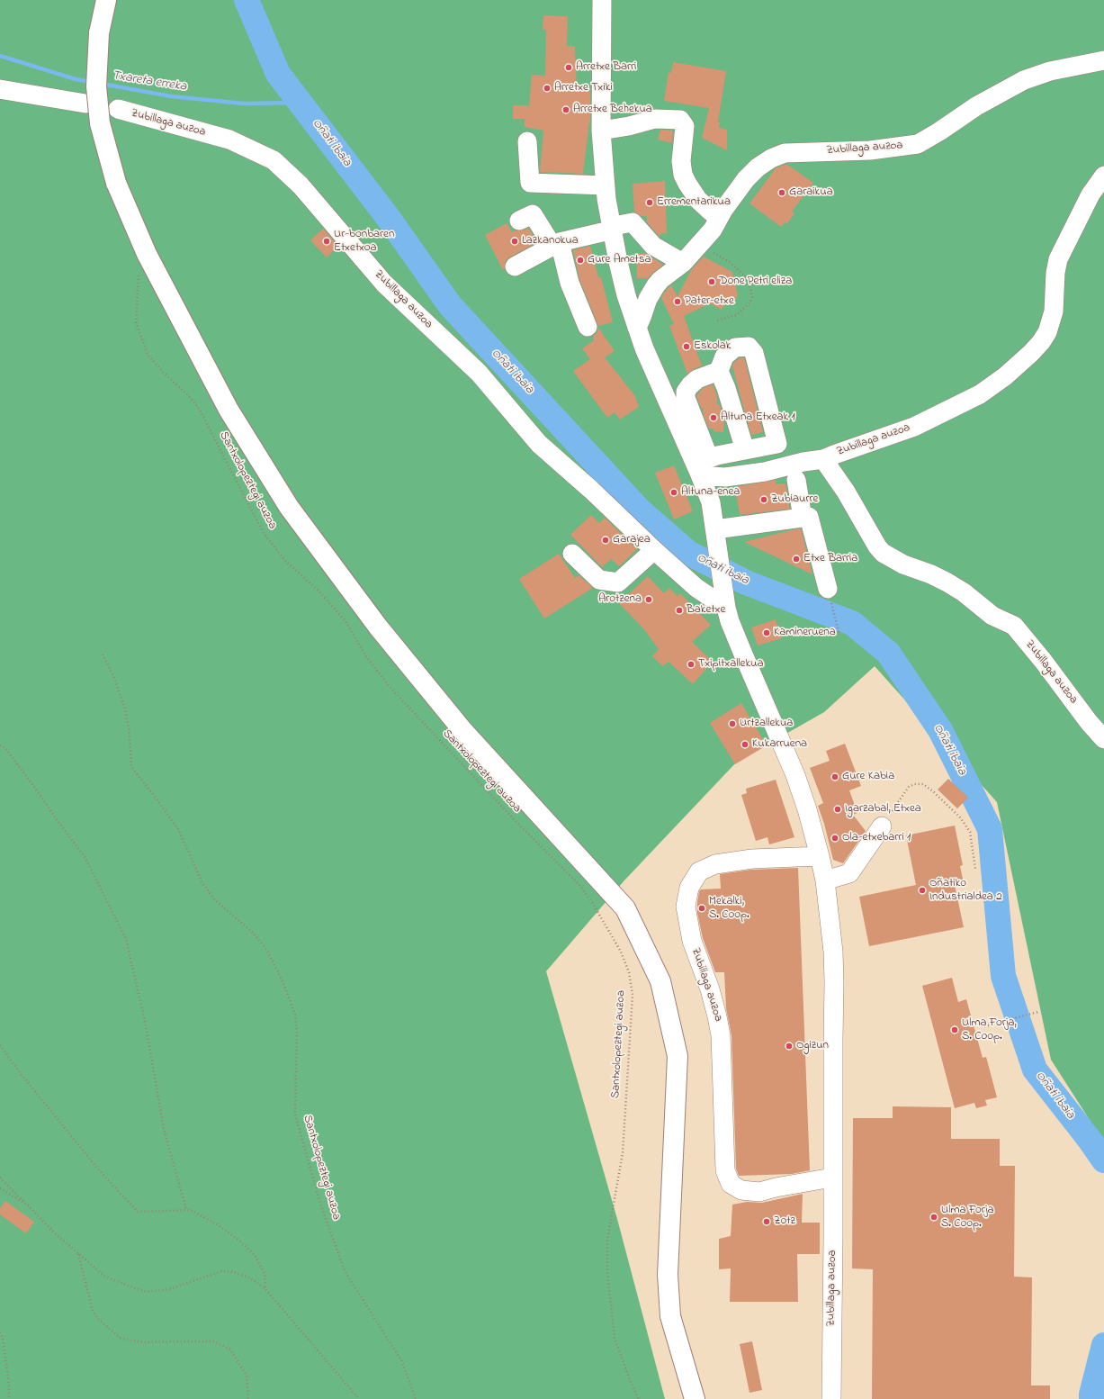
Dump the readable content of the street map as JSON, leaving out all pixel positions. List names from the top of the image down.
{
  "streets": {
    "street": ["Zubillaga auzoa"],
    "path": ["Santxolopeztegi auzoa"]
  },
  "water": ["Txareta erreka", "Oñati ibaia"],
  "places": [
    "Arretxe Barri",
    "Arretxe Txiki",
    "Arretxe Behekua",
    "Garaikua",
    "Errementarikua",
    "Ur-bonbaren Etxetxoa",
    "Lazkanokua",
    "Gure Ametsa",
    "Done Petri eliza",
    "Pater-etxe",
    "Eskolak",
    "Altuna Etxeak 1",
    "Altuna-enea",
    "Zubiaurre",
    "Garajea",
    "Etxe Barria",
    "Arotzena",
    "Baketxe",
    "Kamineruena",
    "Txipitxallekua",
    "Urtzallekua",
    "Kukarruena",
    "Gure Kabia",
    "Igarzabal, Etxea",
    "Ola-etxebarri 1",
    "Oñatiko Industrialdea 2",
    "Mekalki, S. Coop.",
    "Ulma Forja, S. Coop.",
    "Ogizun",
    "Ulma Forja S. Coop.",
    "Zotz"
  ]
}
